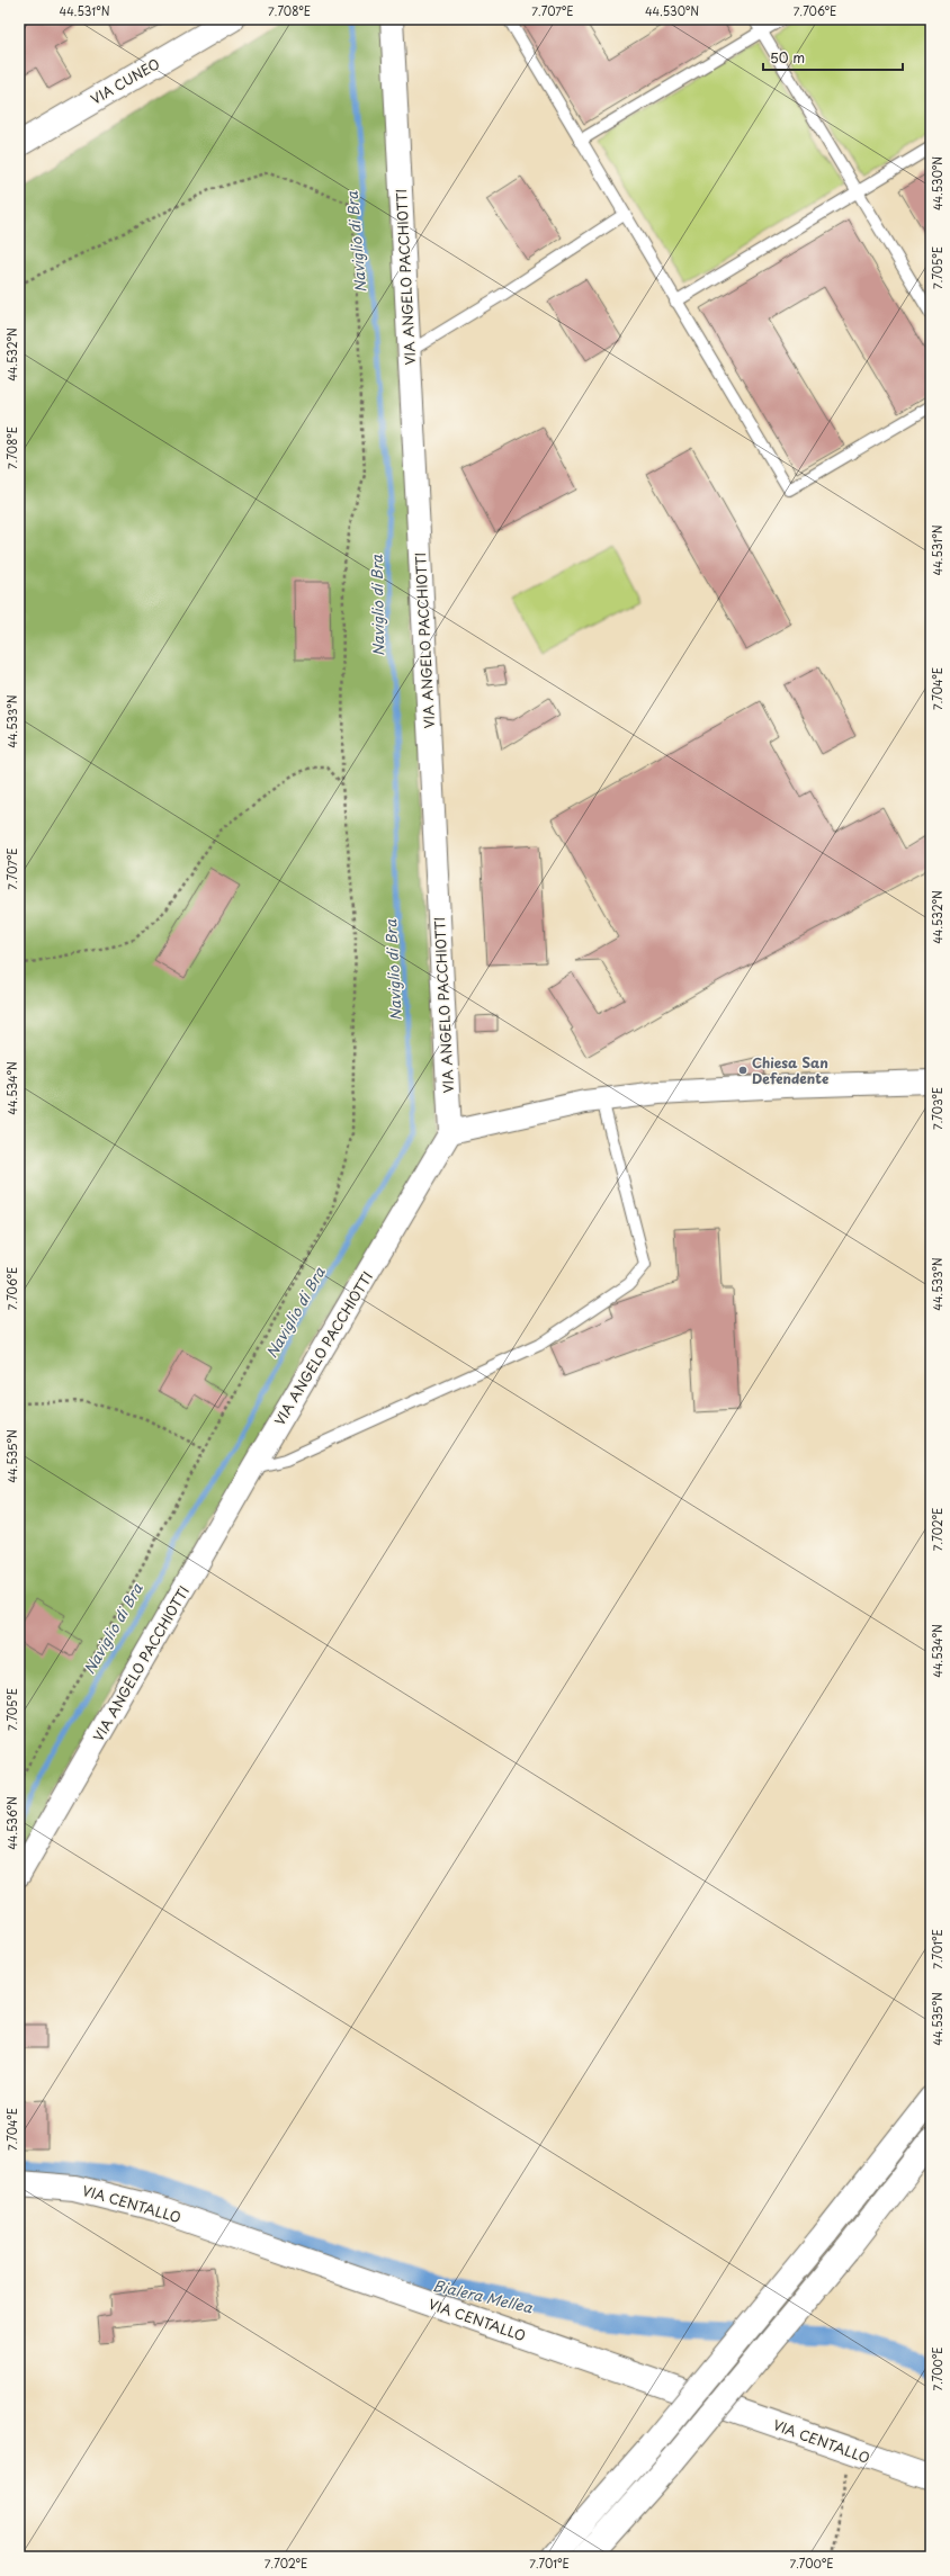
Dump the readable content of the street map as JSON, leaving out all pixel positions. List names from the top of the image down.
{
  "streets": {
    "main road": ["VIA CUNEO", "VIA CENTALLO"],
    "street": ["VIA ANGELO PACCHIOTTI"]
  },
  "water": ["Naviglio di Bra", "Bialera Mellea"],
  "places": ["Chiesa San Defendente"],
  "scale_bar": "50 m",
  "coordinates": [
    "44.531°N",
    "7.708°E",
    "7.707°E",
    "44.530°N",
    "7.706°E",
    "7.705°E",
    "44.532°N",
    "7.704°E",
    "44.533°N",
    "44.534°N",
    "7.703°E",
    "44.535°N",
    "7.702°E",
    "44.536°N",
    "7.701°E",
    "7.700°E"
  ]
}
